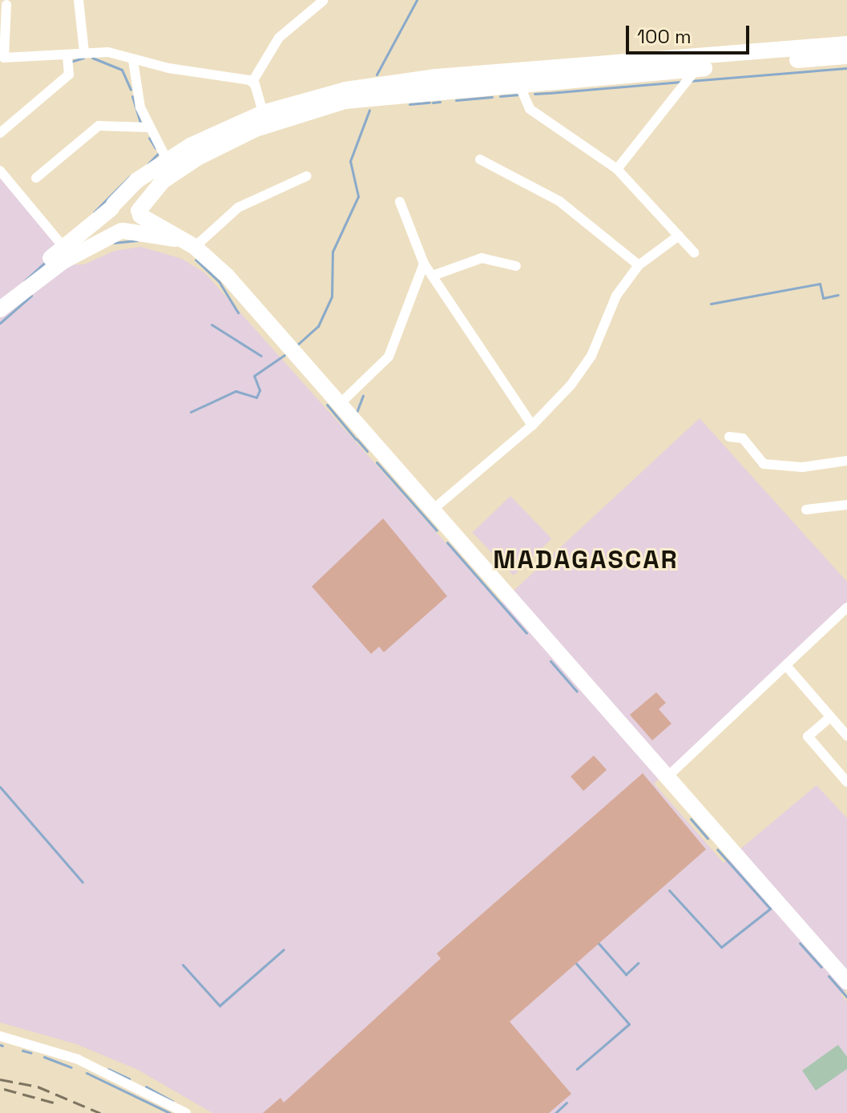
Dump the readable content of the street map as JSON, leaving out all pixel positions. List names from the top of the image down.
{
  "districts": ["MADAGASCAR"],
  "scale_bar": "100 m"
}
